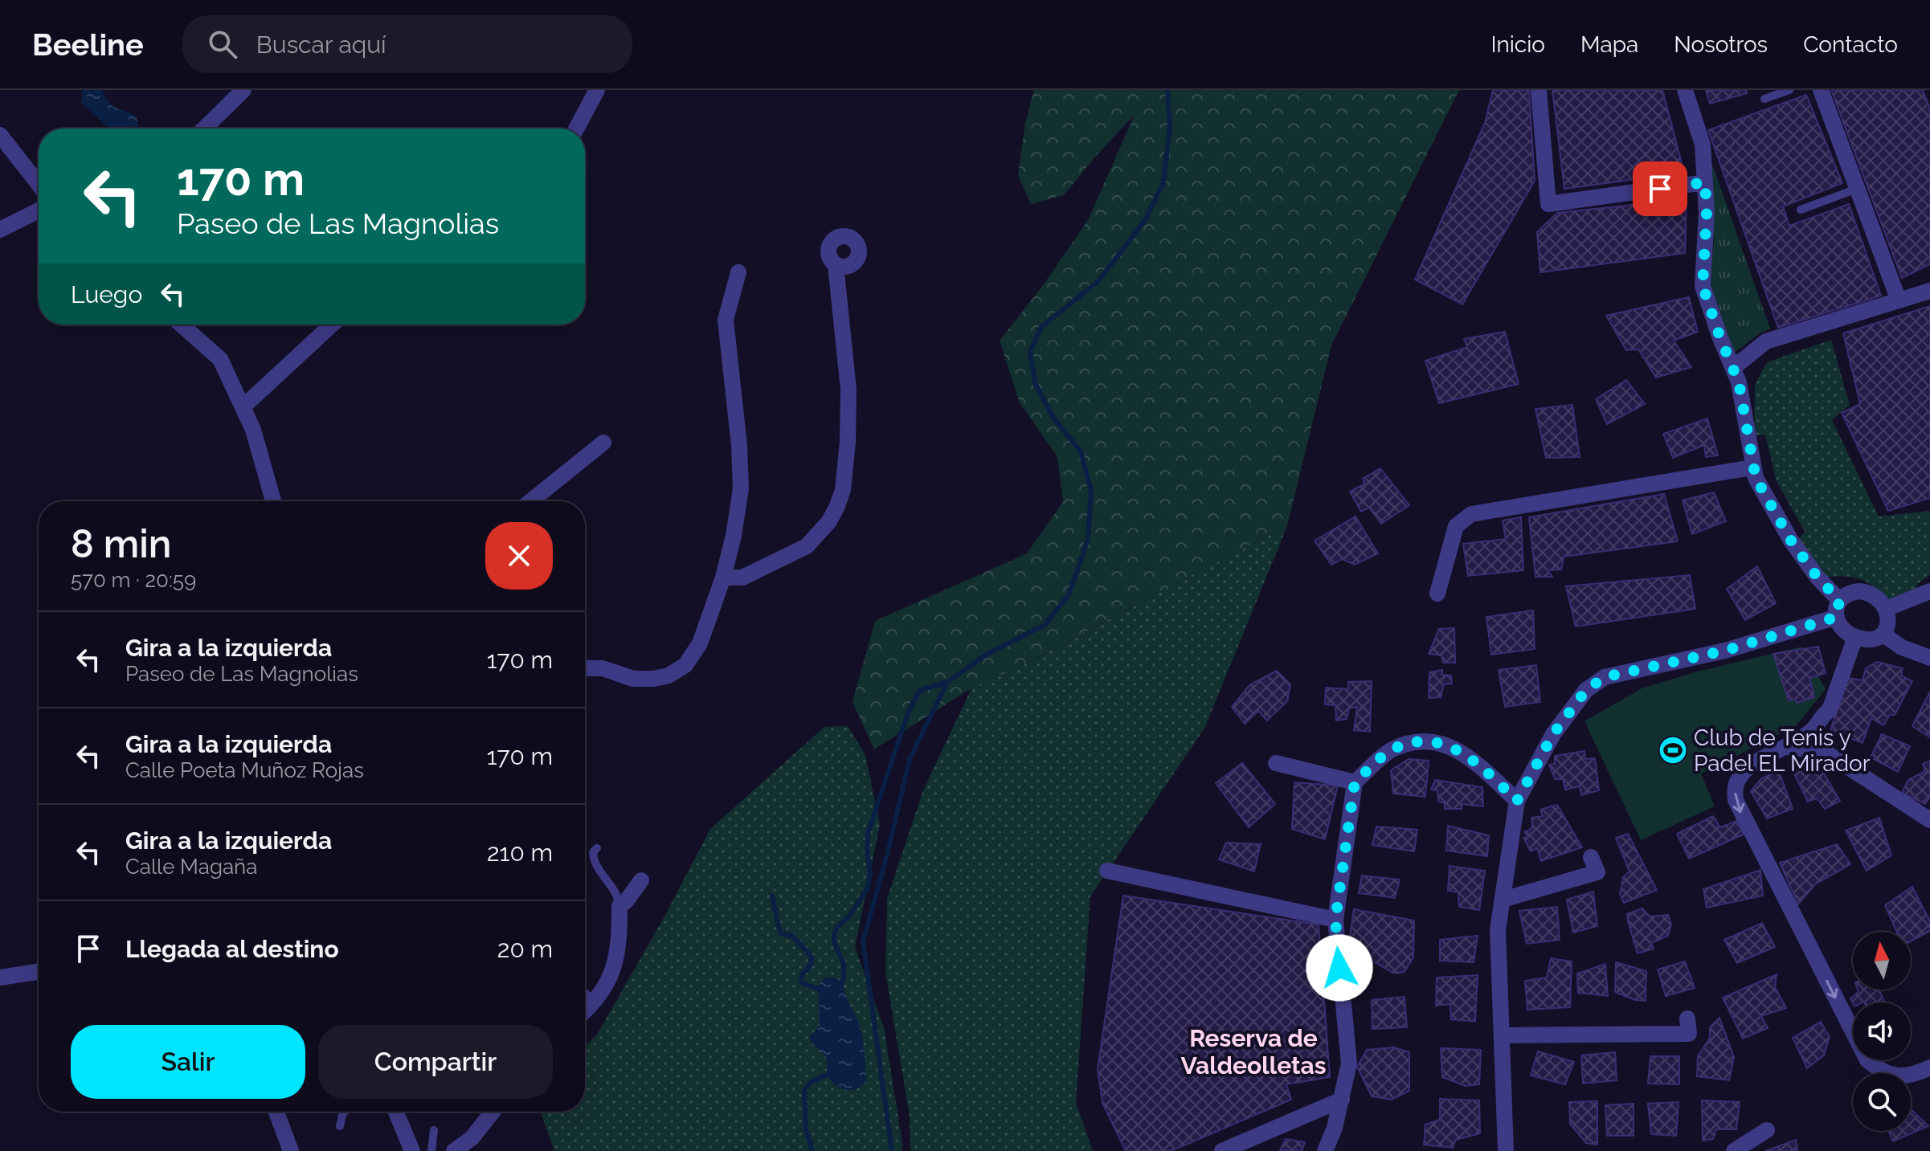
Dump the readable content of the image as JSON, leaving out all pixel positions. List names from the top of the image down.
{
  "districts": ["Reserva de Valdeolletas"],
  "places": {
    "sports": ["Club de Tenis y Padel EL Mirador"]
  },
  "north": "top",
  "page": {
    "header": "Beeline",
    "search": "Buscar aquí",
    "nav": [
      "Inicio",
      "Mapa",
      "Nosotros",
      "Contacto"
    ],
    "turn": ["170 m", "Paseo de Las Magnolias"],
    "then": "Luego",
    "heading": ["8 min", "570 m · 20:59"],
    "list": [
      {
        "name": "Gira a la izquierda",
        "note": "Paseo de Las Magnolias",
        "value": "170 m"
      },
      {
        "name": "Gira a la izquierda",
        "note": "Calle Poeta Muñoz Rojas",
        "value": "170 m"
      },
      {
        "name": "Gira a la izquierda",
        "note": "Calle Magaña",
        "value": "210 m"
      },
      {
        "name": "Llegada al destino",
        "value": "20 m"
      }
    ],
    "buttons": ["Salir", "Compartir"]
  }
}
